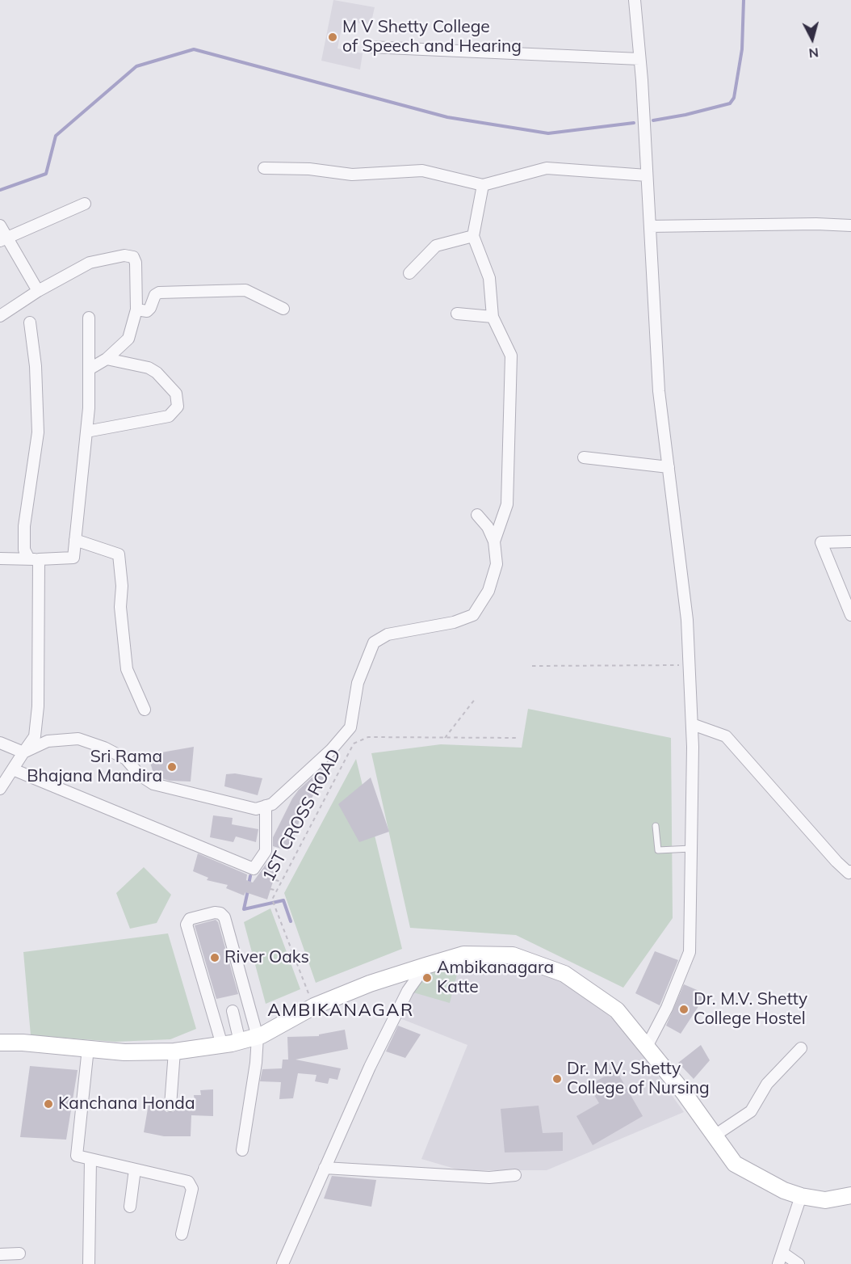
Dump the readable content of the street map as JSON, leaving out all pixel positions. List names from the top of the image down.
{
  "streets": {
    "path": ["1ST CROSS ROAD"]
  },
  "districts": ["AMBIKANAGAR"],
  "places": [
    "M V Shetty College of Speech and Hearing",
    "Sri Rama Bhajana Mandira",
    "River Oaks",
    "Ambikanagara Katte",
    "Dr. M.V. Shetty College Hostel",
    "Dr. M.V. Shetty College of Nursing",
    "Kanchana Honda"
  ],
  "north": "bottom"
}
